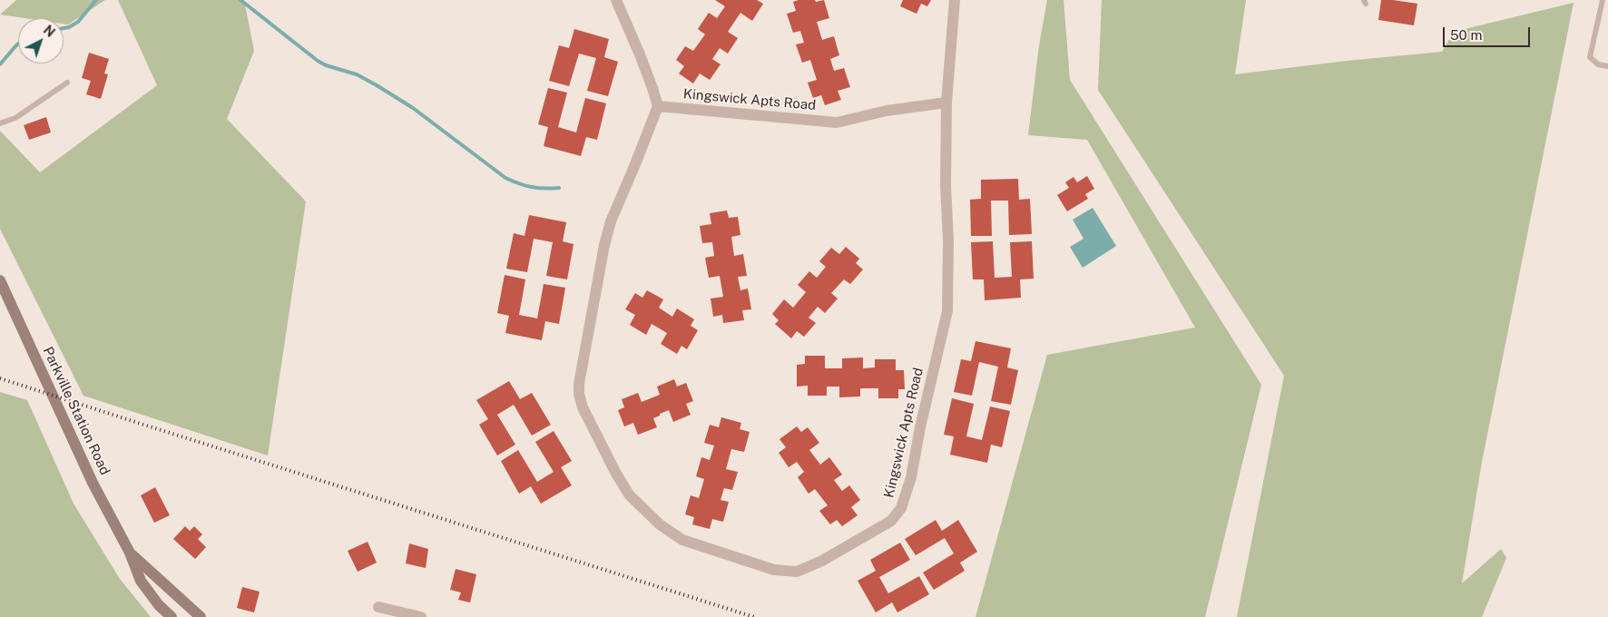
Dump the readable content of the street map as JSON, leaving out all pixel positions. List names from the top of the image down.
{
  "streets": {
    "main road": ["Parkville Station Road"],
    "street": ["Kingswick Apts Road"]
  },
  "scale_bar": "50 m",
  "north": "top right"
}
